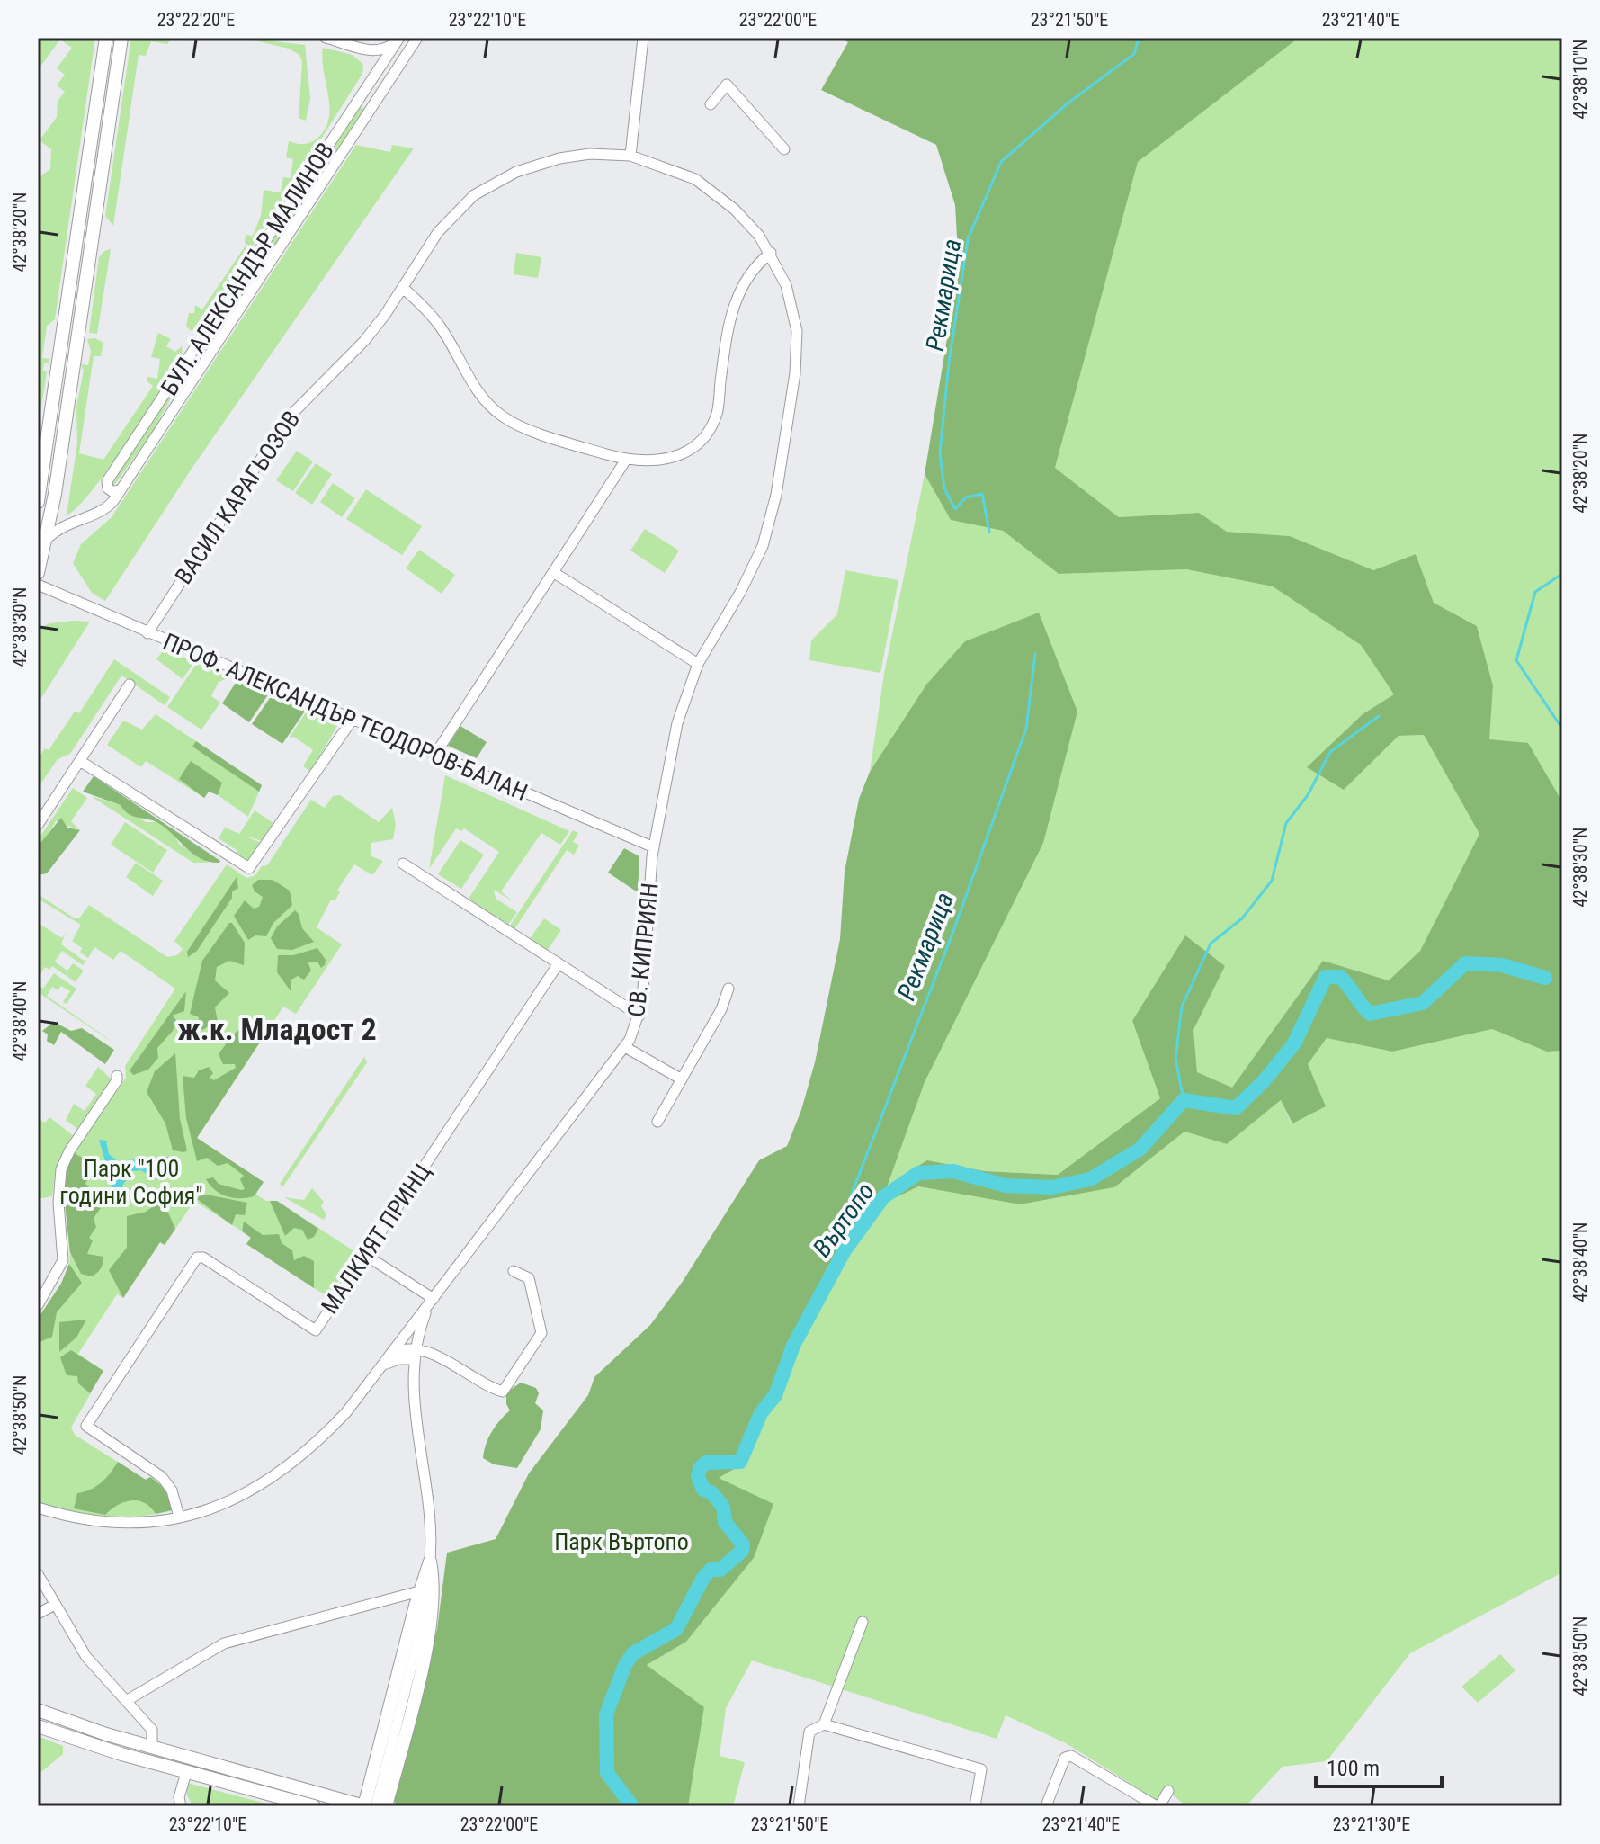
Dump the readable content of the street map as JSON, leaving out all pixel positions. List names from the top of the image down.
{
  "streets": {
    "street": [
      "БУЛ. АЛЕКСАНДЪР МАЛИНОВ",
      "ВАСИЛ КАРАГЬОЗОВ",
      "ПРОФ. АЛЕКСАНДЪР ТЕОДОРОВ-БАЛАН",
      "СВ. КИПРИЯН",
      "МАЛКИЯТ ПРИНЦ"
    ]
  },
  "crossings": [
    ["ВАСИЛ КАРАГЬОЗОВ", "ПРОФ. АЛЕКСАНДЪР ТЕОДОРОВ-БАЛАН"],
    ["ВАСИЛ КАРАГЬОЗОВ", "СВ. КИПРИЯН"],
    ["ПРОФ. АЛЕКСАНДЪР ТЕОДОРОВ-БАЛАН", "СВ. КИПРИЯН"],
    ["СВ. КИПРИЯН", "МАЛКИЯТ ПРИНЦ"]
  ],
  "districts": ["ж.к. Младост 2"],
  "water": ["Рекмарица", "Въртопо"],
  "parks": ["Парк \"100 години София\"", "Парк Въртопо"],
  "scale_bar": "100 m",
  "coordinates": [
    "23°22'20\"E",
    "23°22'10\"E",
    "23°22'00\"E",
    "23°21'50\"E",
    "23°21'40\"E",
    "42°38'10\"N",
    "42°38'20\"N",
    "42°38'30\"N",
    "42°38'40\"N",
    "42°38'50\"N",
    "23°21'30\"E"
  ]
}
